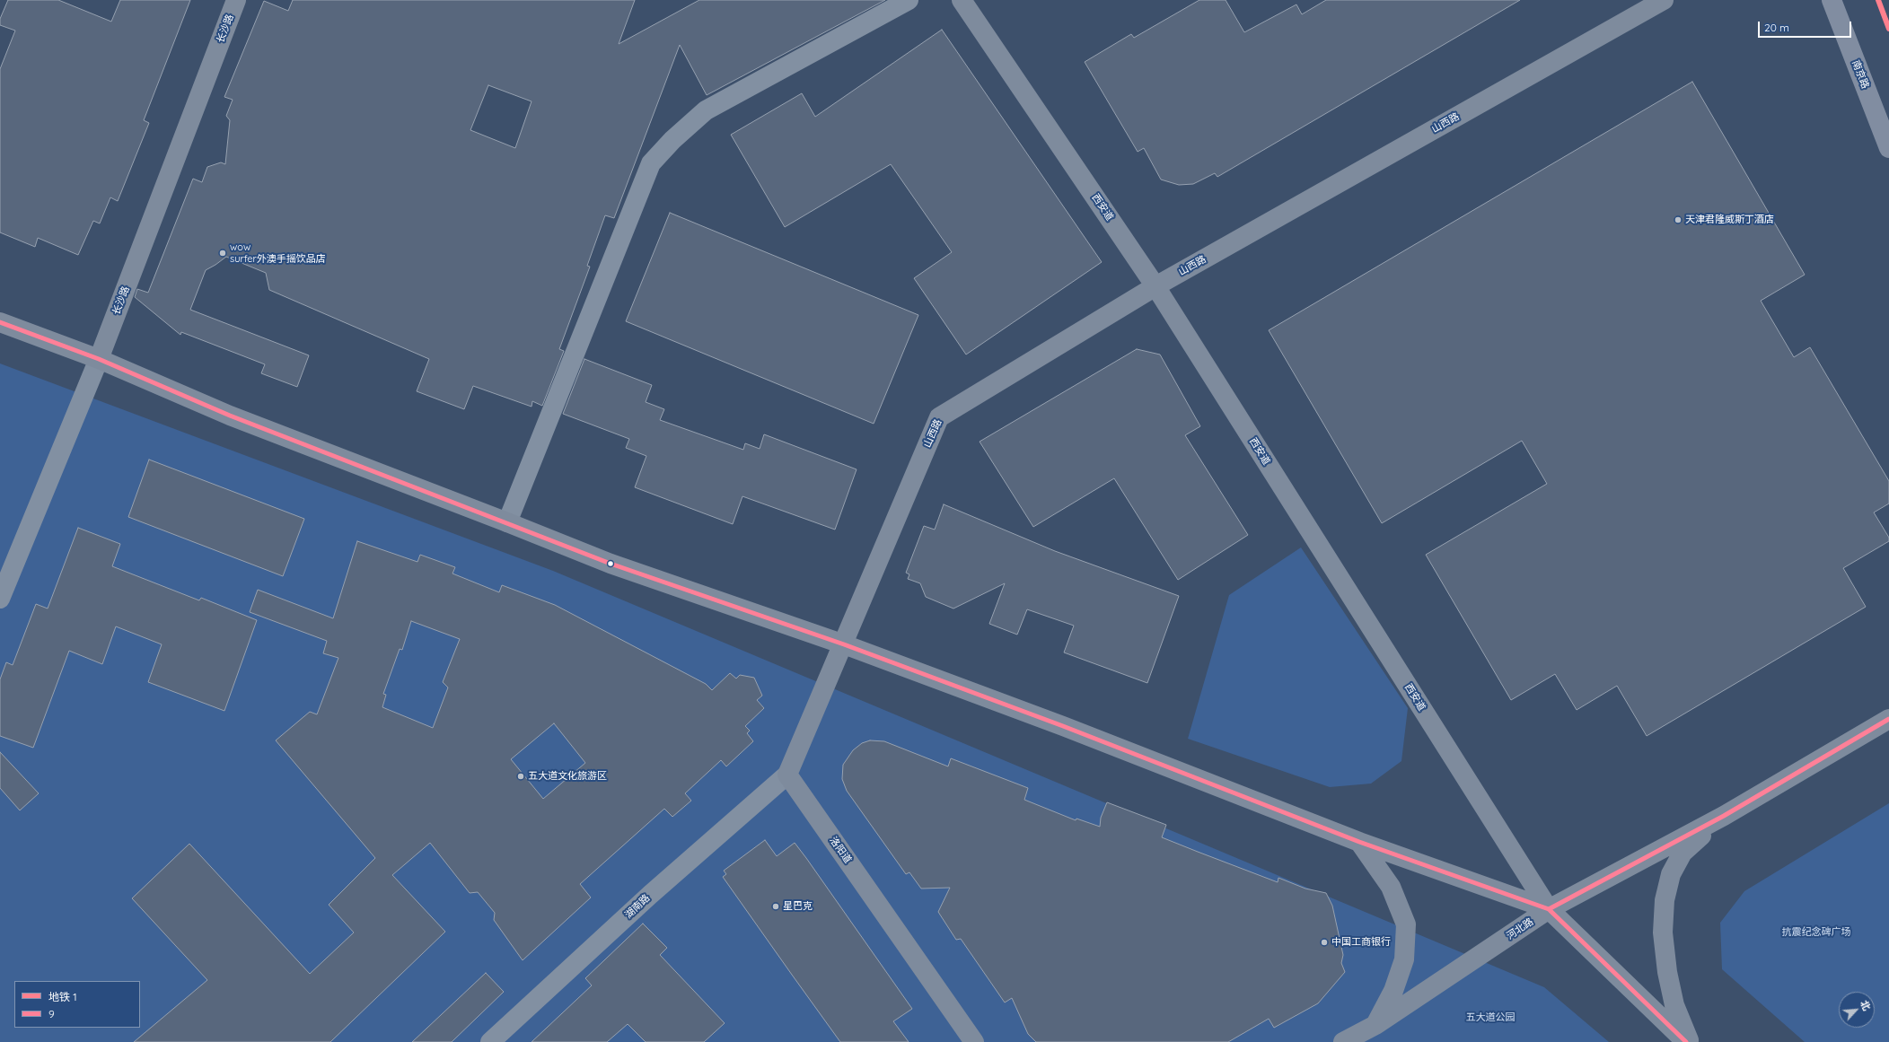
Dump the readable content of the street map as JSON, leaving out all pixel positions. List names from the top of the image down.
{
  "streets": {
    "main road": ["南京路"],
    "street": [
      "长沙路",
      "山西路",
      "西安道",
      "洛阳道",
      "湖南路",
      "河北路"
    ]
  },
  "crossings": [
    ["山西路", "西安道"],
    ["西安道", "河北路"],
    ["洛阳道", "湖南路"]
  ],
  "parks": ["抗震纪念碑广场", "五大道公园"],
  "places": [
    "天津君隆威斯丁酒店",
    "wow surfer外澳手摇饮品店",
    "五大道文化旅游区",
    "星巴克",
    "中国工商银行"
  ],
  "lines": ["metro line 1", "transit line 9"],
  "legend": ["地铁 1", "9"],
  "scale_bar": "20 m",
  "north": "top right"
}
